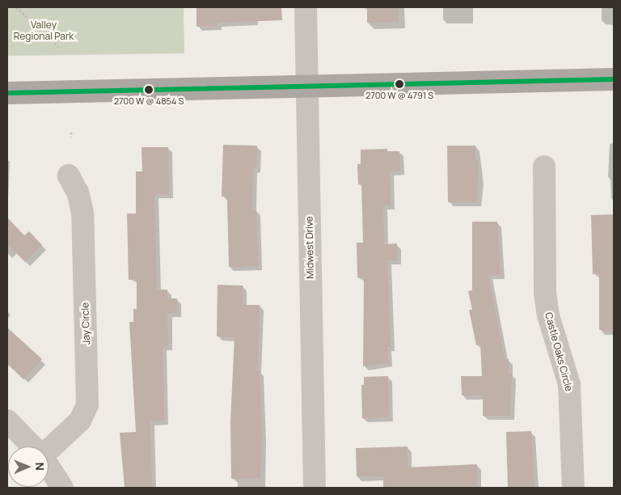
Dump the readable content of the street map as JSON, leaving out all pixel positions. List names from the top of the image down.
{
  "streets": {
    "street": ["Midwest Drive", "Jay Circle", "Castle Oaks Circle"]
  },
  "parks": ["Valley Regional Park"],
  "places": ["2700 W @ 4791 S", "2700 W @ 4854 S"],
  "north": "right"
}
